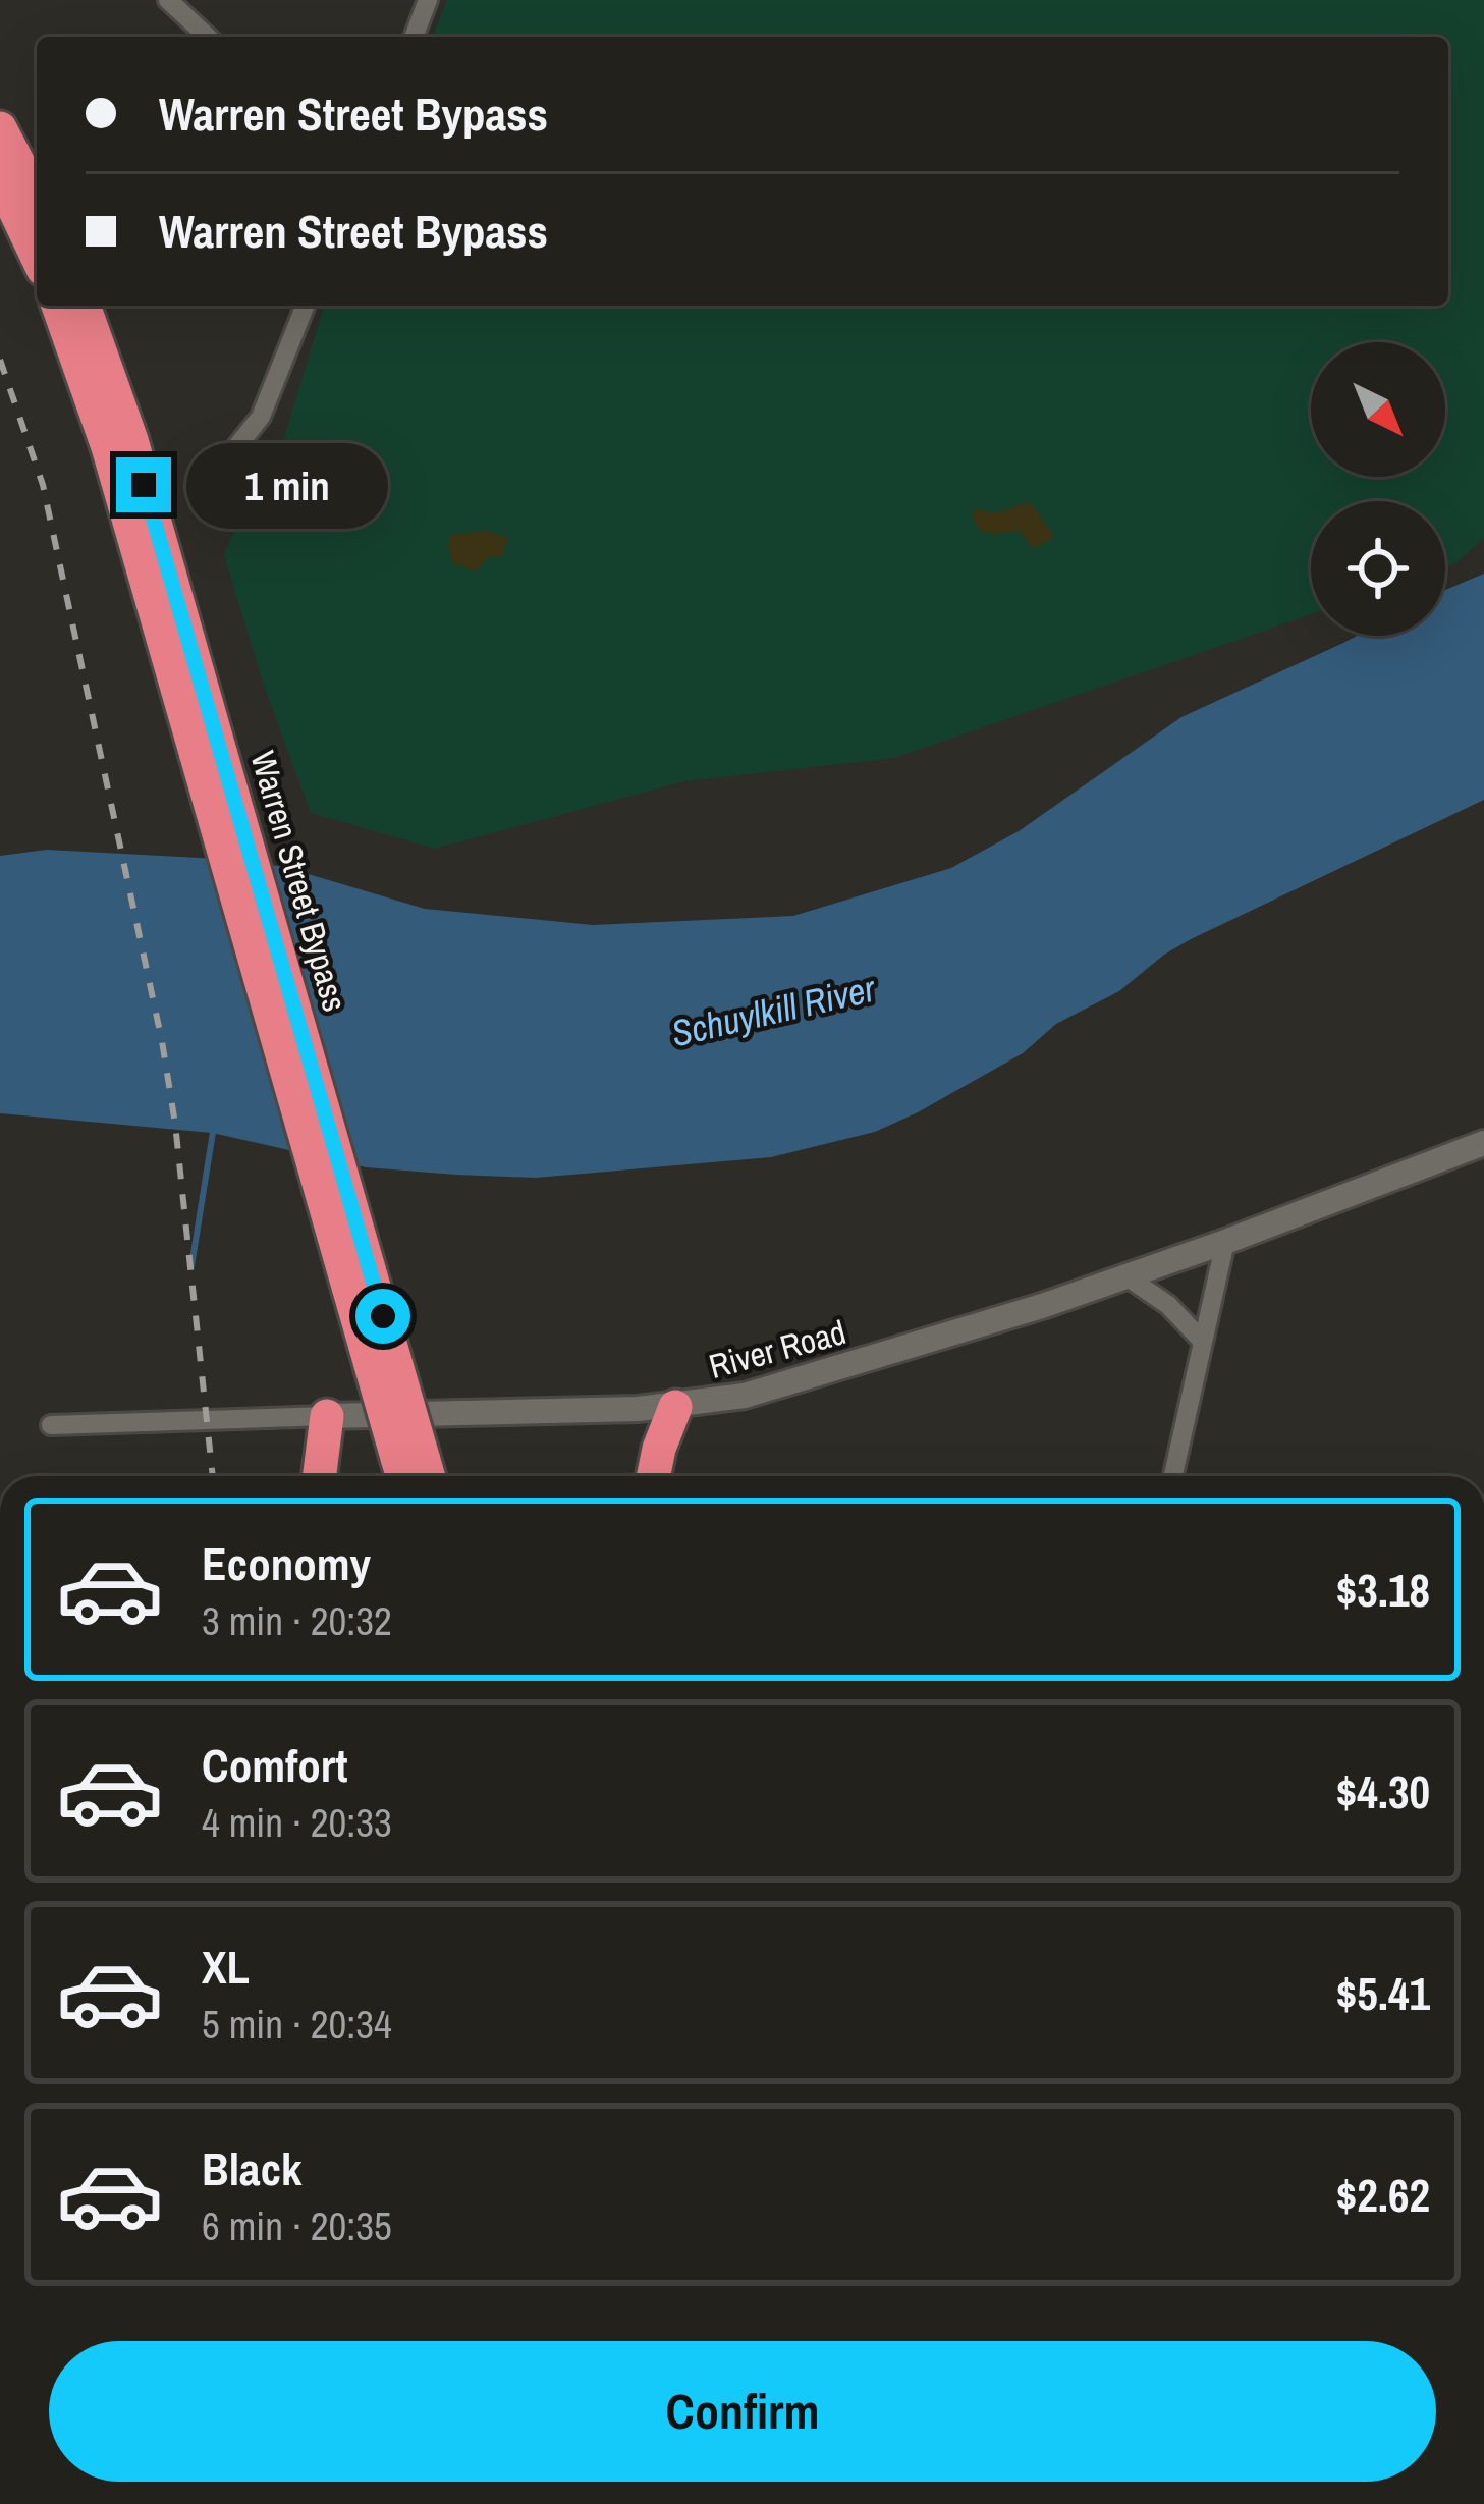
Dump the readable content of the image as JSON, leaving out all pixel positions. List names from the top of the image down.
{
  "streets": {
    "highway": ["Warren Street Bypass"],
    "street": ["River Road"]
  },
  "water": ["Schuylkill River"],
  "north": "bottom right",
  "page": {
    "banner": ["Warren Street Bypass", "Warren Street Bypass"],
    "bubble": "1 min",
    "list": [
      {
        "name": "Economy",
        "note": "3 min · 20:32",
        "value": "$3.18"
      },
      {
        "name": "Comfort",
        "note": "4 min · 20:33",
        "value": "$4.30"
      },
      {
        "name": "XL",
        "note": "5 min · 20:34",
        "value": "$5.41"
      },
      {
        "name": "Black",
        "note": "6 min · 20:35",
        "value": "$2.62"
      }
    ],
    "buttons": "Confirm"
  }
}
